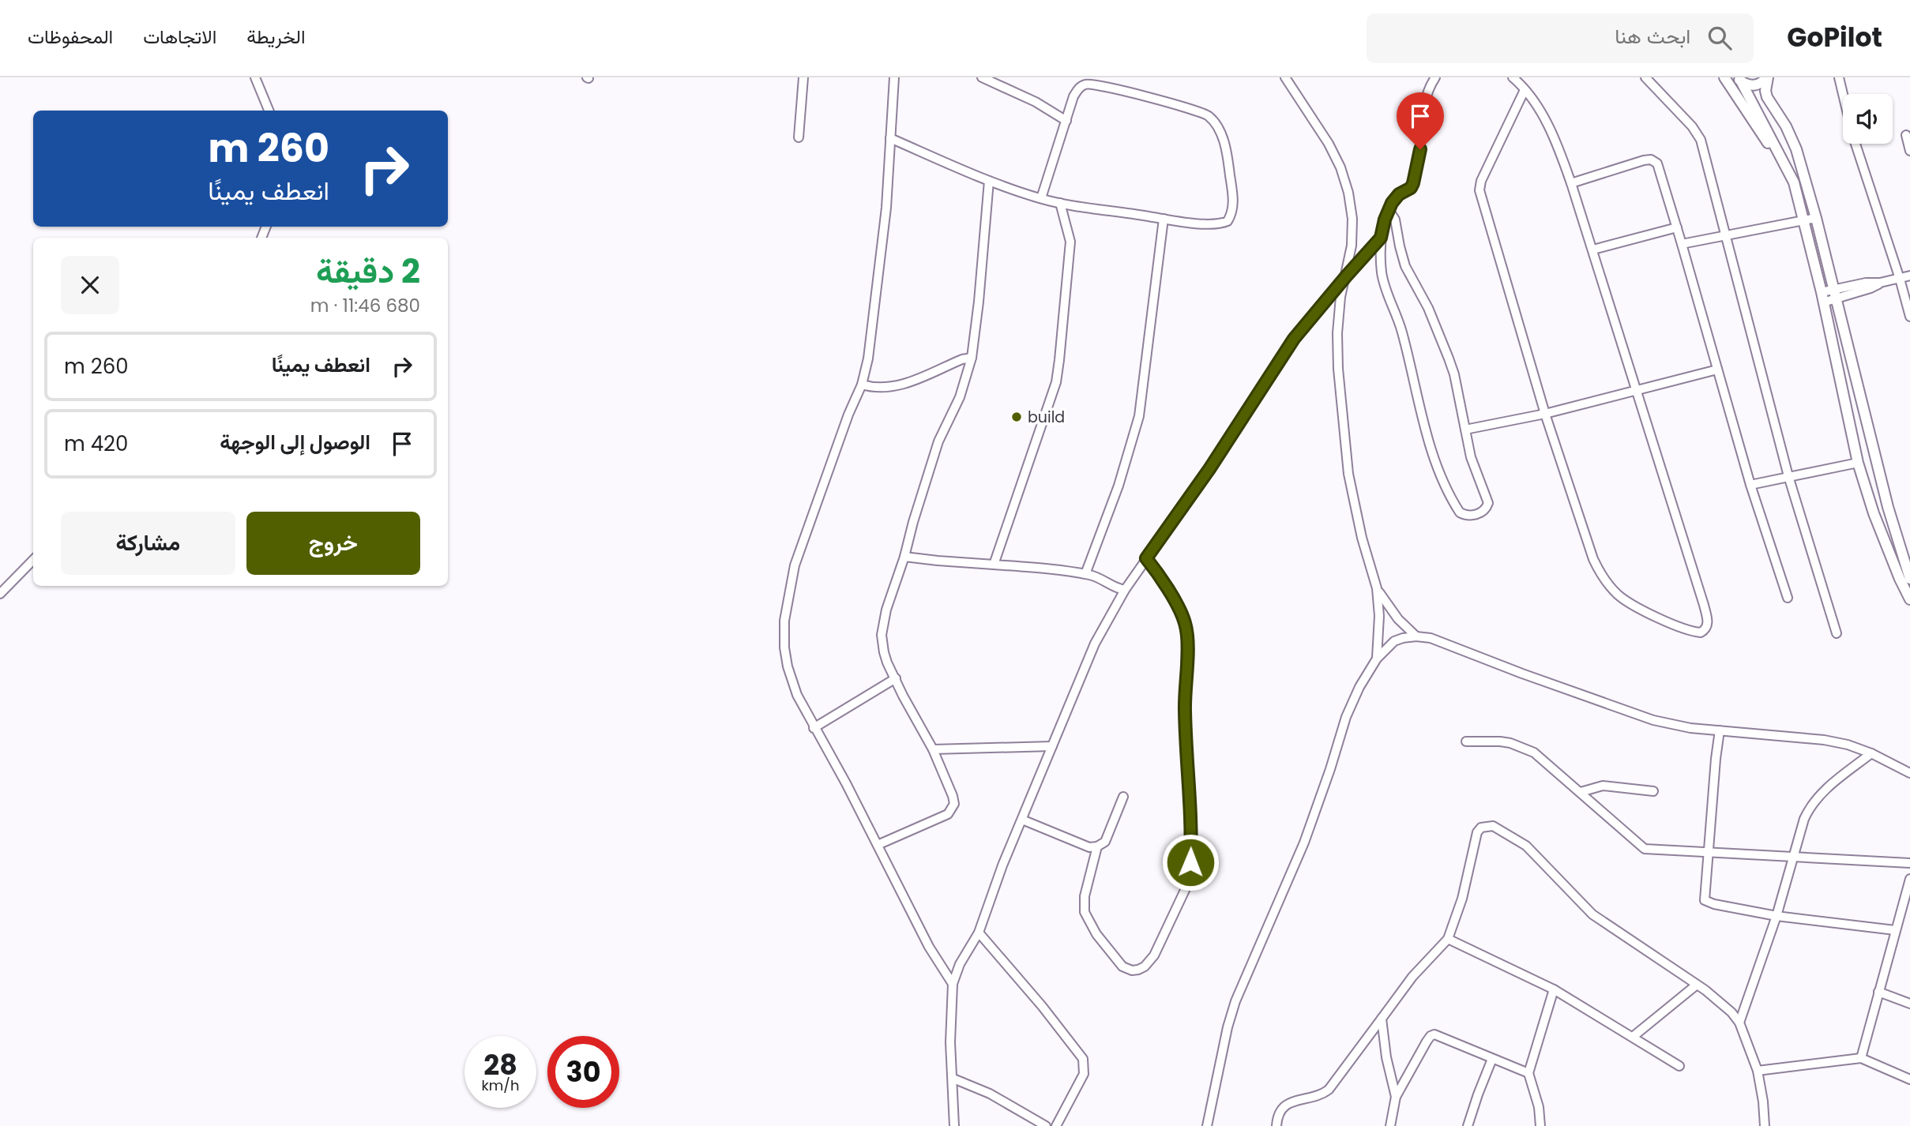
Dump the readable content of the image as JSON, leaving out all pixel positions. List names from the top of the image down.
{
  "places": ["build"],
  "page": {
    "header": "GoPilot",
    "search": "ابحث هنا",
    "nav": ["الخريطة", "الاتجاهات", "المحفوظات"],
    "turn": ["260 m", "انعطف يمينًا"],
    "heading": ["2 دقيقة", "680 m · 11:46"],
    "list": [
      {
        "name": "انعطف يمينًا",
        "value": "260 m"
      },
      {
        "name": "الوصول إلى الوجهة",
        "value": "420 m"
      }
    ],
    "buttons": ["خروج", "مشاركة"],
    "speed": "28 km/h",
    "limit": "30"
  }
}
